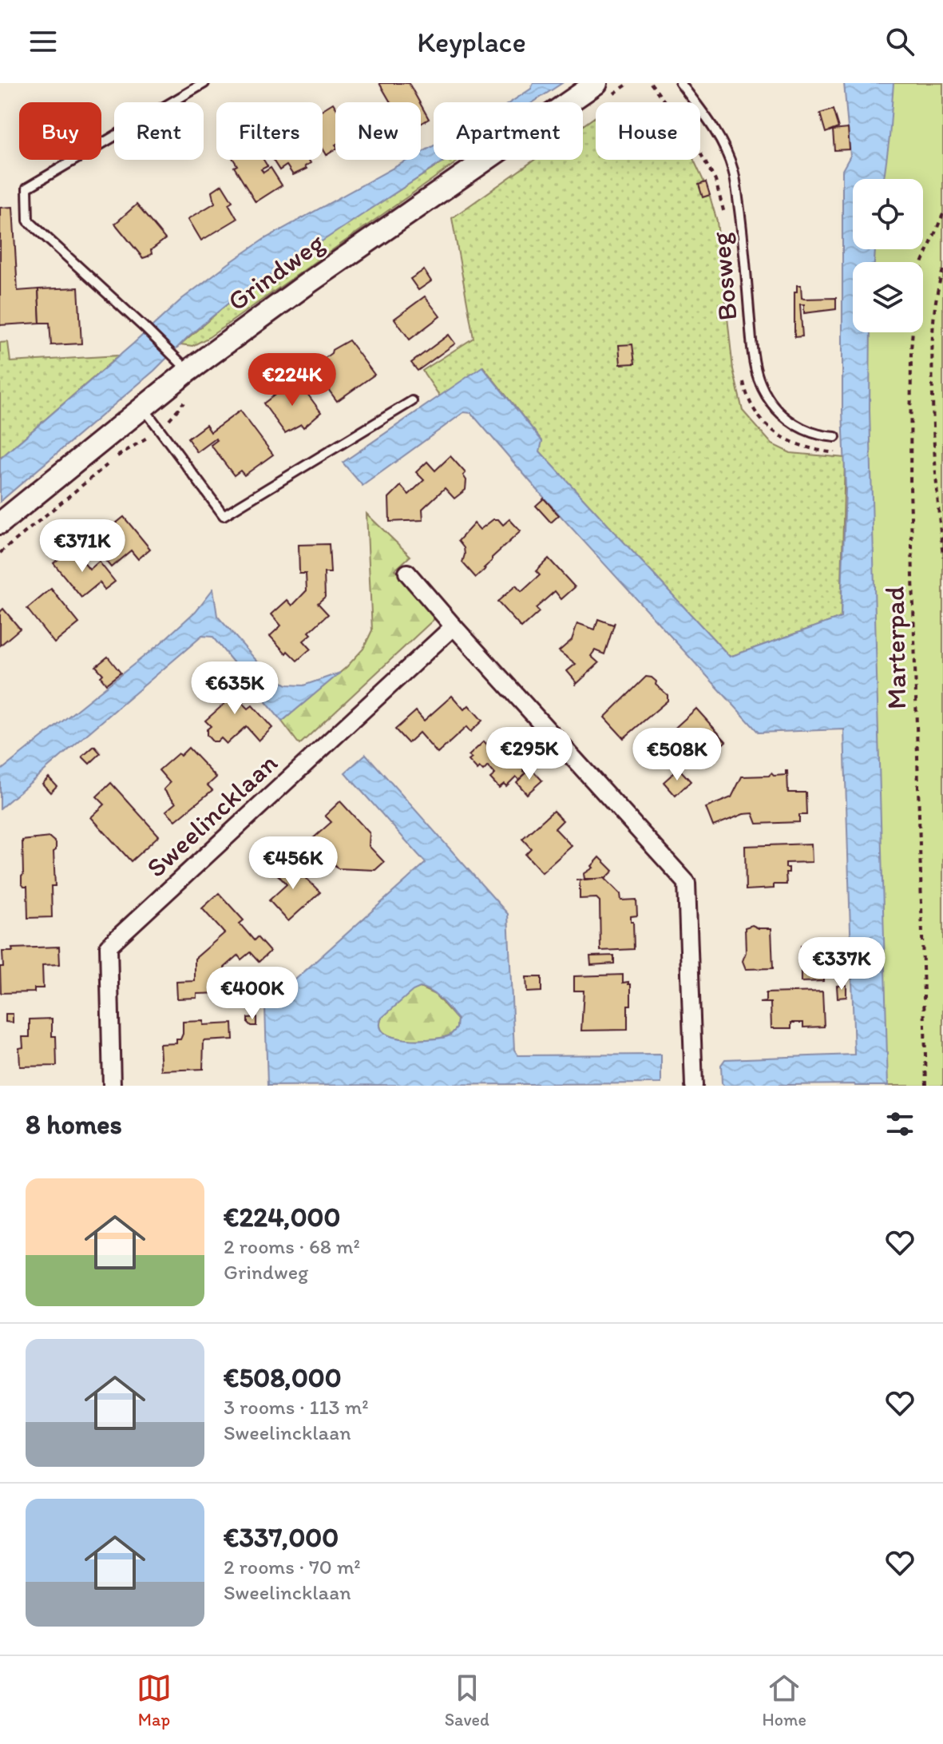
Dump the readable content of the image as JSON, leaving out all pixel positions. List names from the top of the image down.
{
  "streets": {
    "street": ["Grindweg", "Sweelincklaan"],
    "lane": ["Bosweg"],
    "path": ["Marterpad"]
  },
  "page": {
    "header": "Keyplace",
    "chip": [
      "Buy",
      "Rent",
      "Filters",
      "New",
      "Apartment",
      "House"
    ],
    "price": [
      "€224K",
      "€371K",
      "€635K",
      "€295K",
      "€508K",
      "€456K",
      "€337K",
      "€400K"
    ],
    "heading": "8 homes",
    "list": [
      {
        "name": "€224,000",
        "note": "2 rooms · 68 m² · Grindweg"
      },
      {
        "name": "€508,000",
        "note": "3 rooms · 113 m² · Sweelincklaan"
      },
      {
        "name": "€337,000",
        "note": "2 rooms · 70 m² · Sweelincklaan"
      }
    ],
    "tabs": ["Map", "Saved", "Home"]
  }
}
